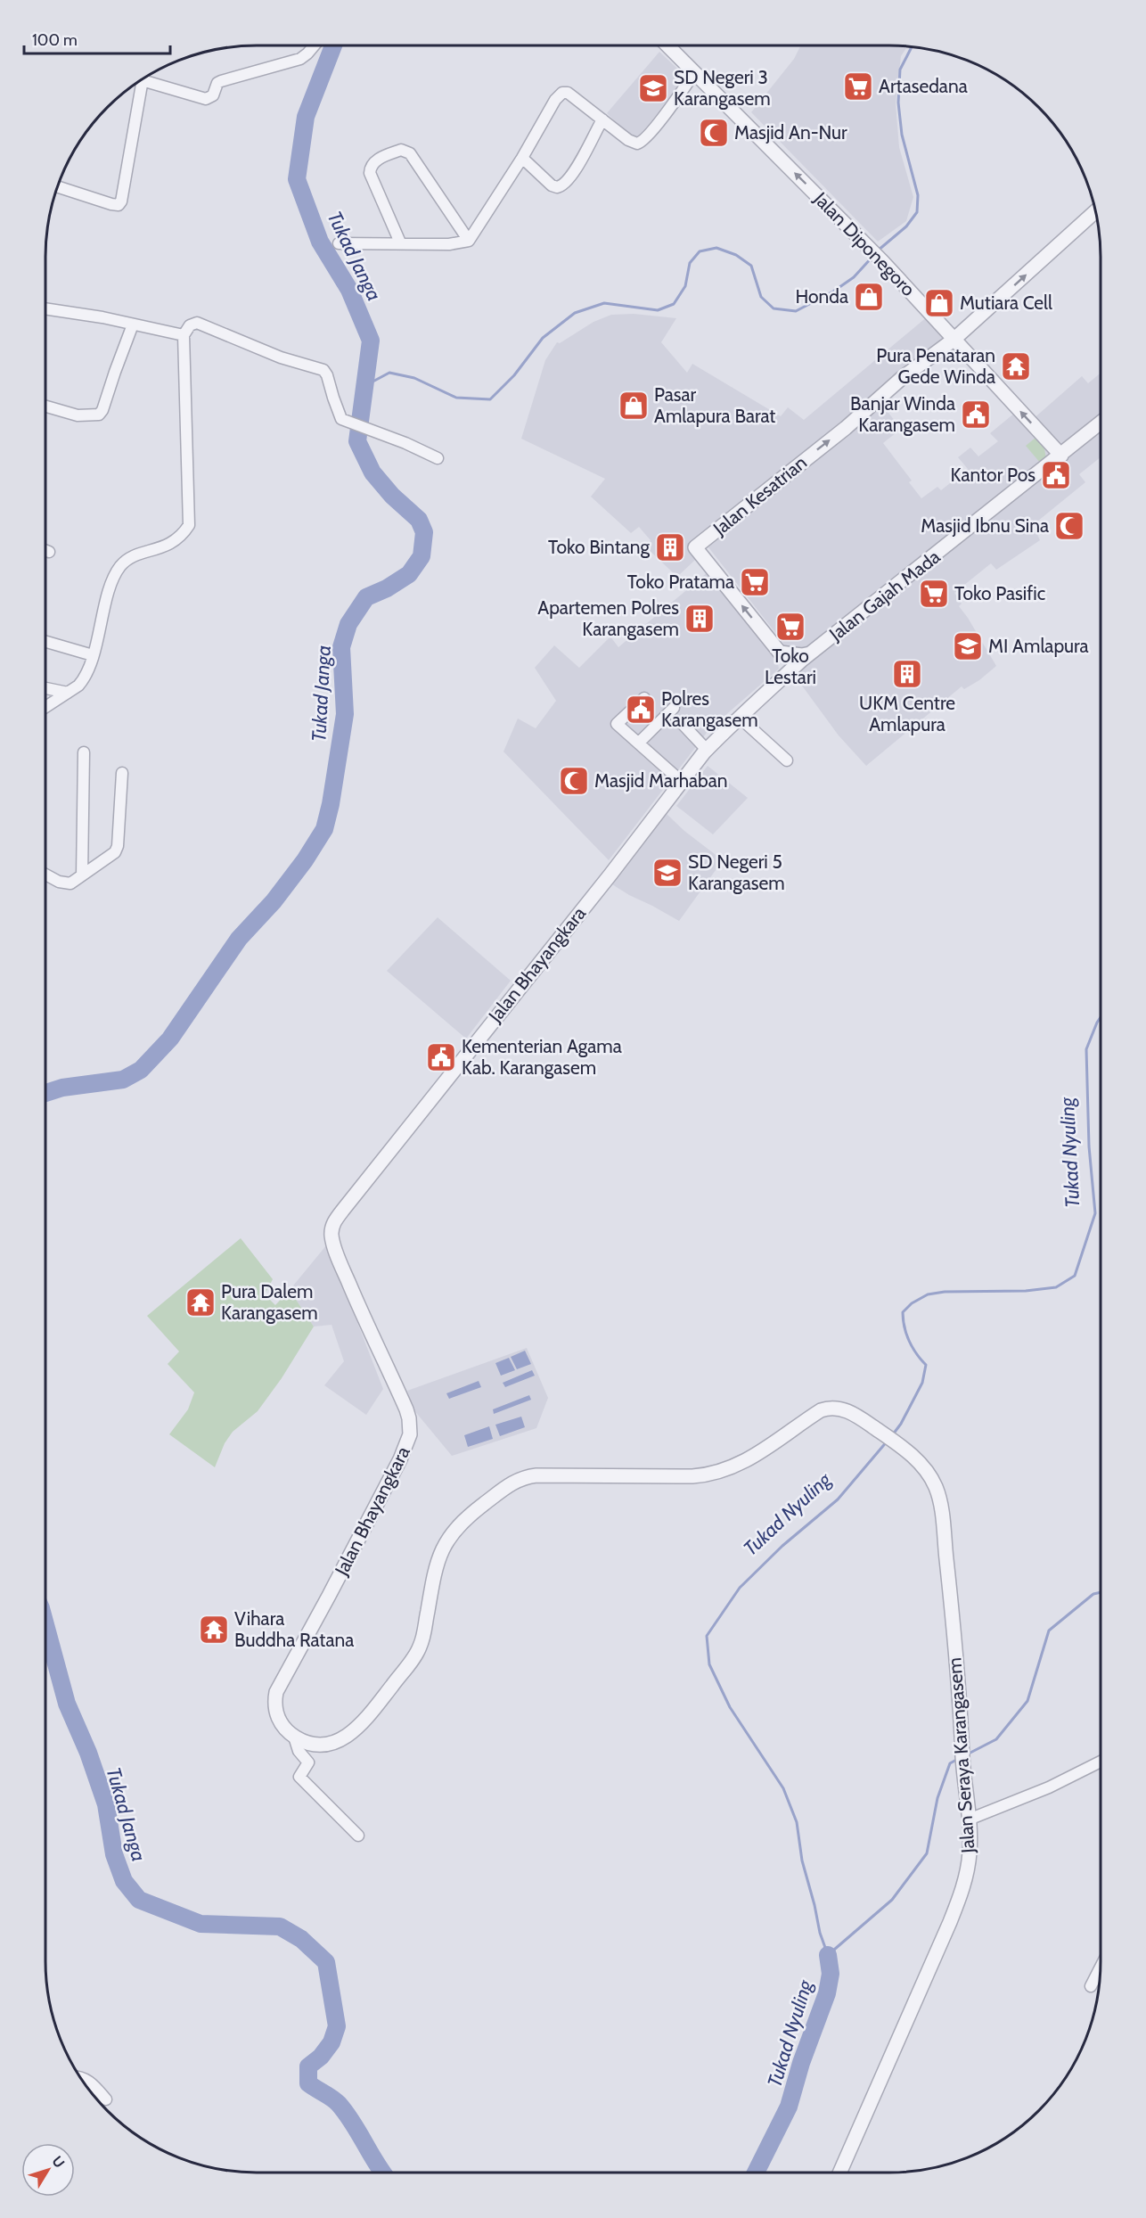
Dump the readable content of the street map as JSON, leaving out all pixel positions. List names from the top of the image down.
{
  "streets": {
    "street": [
      "Jalan Diponegoro",
      "Jalan Kesatrian",
      "Jalan Gajah Mada",
      "Jalan Bhayangkara",
      "Jalan Seraya Karangasem"
    ]
  },
  "crossings": [
    ["Jalan Diponegoro", "Jalan Kesatrian"],
    ["Jalan Diponegoro", "Jalan Gajah Mada"],
    ["Jalan Gajah Mada", "Jalan Bhayangkara"],
    ["Jalan Bhayangkara", "Jalan Seraya Karangasem"]
  ],
  "one_way": ["Jalan Diponegoro"],
  "water": ["Tukad Janga", "Tukad Nyuling"],
  "places": {
    "supermarket": [
      "Artasedana",
      "Toko Pratama",
      "Toko Pasific",
      "Toko Lestari"
    ],
    "school or university": ["SD Negeri 3 Karangasem", "MI Amlapura", "SD Negeri 5 Karangasem"],
    "mosque": ["Masjid An-Nur", "Masjid Ibnu Sina", "Masjid Marhaban"],
    "shop": ["Honda", "Mutiara Cell", "Pasar Amlapura Barat"],
    "temple": ["Pura Penataran Gede Winda", "Pura Dalem Karangasem", "Vihara Buddha Ratana"],
    "public building": [
      "Banjar Winda Karangasem",
      "Kantor Pos",
      "Polres Karangasem",
      "Kementerian Agama Kab. Karangasem"
    ],
    "building": ["Toko Bintang", "Apartemen Polres Karangasem", "UKM Centre Amlapura"]
  },
  "scale_bar": "100 m",
  "north": "top right"
}
